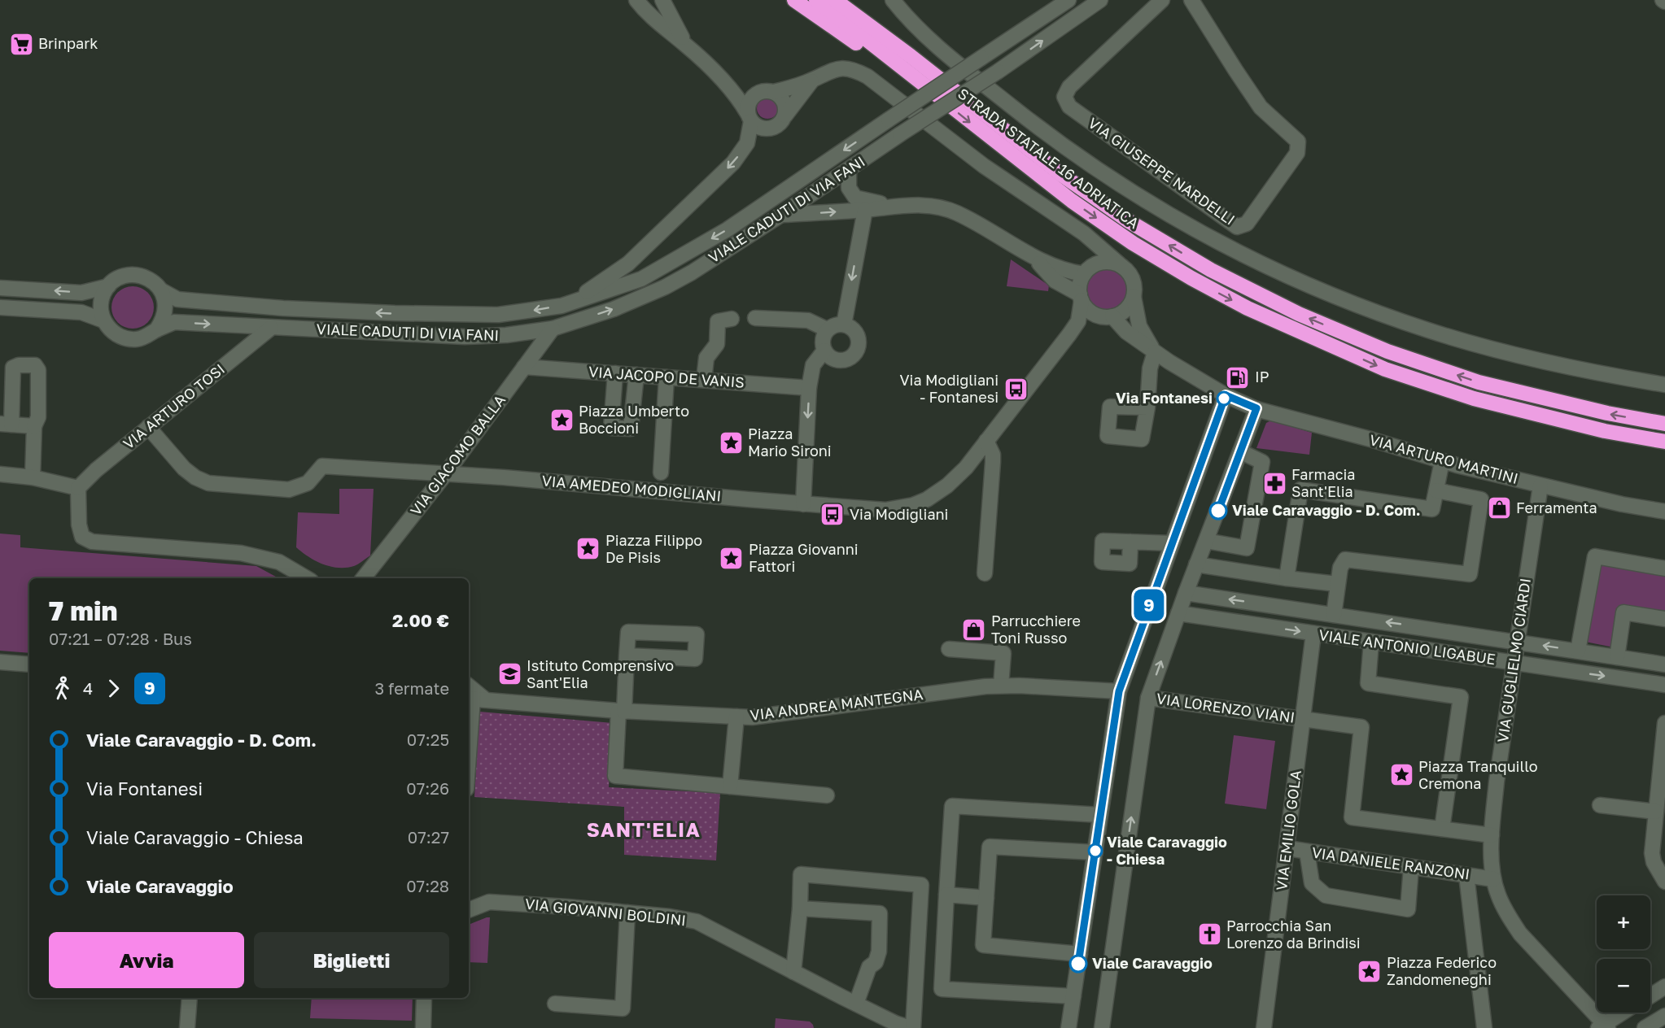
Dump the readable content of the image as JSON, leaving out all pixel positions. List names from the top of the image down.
{
  "streets": {
    "highway": ["STRADA STATALE 16 ADRIATICA"],
    "street": [
      "VIA GIUSEPPE NARDELLI",
      "VIALE CADUTI DI VIA FANI",
      "VIA JACOPO DE VANIS",
      "VIA ARTURO TOSI",
      "VIA GIACOMO BALLA",
      "VIA ARTURO MARTINI",
      "VIA AMEDEO MODIGLIANI",
      "VIALE ANTONIO LIGABUE",
      "VIA GUGLIELMO CIARDI",
      "VIA ANDREA MANTEGNA",
      "VIA LORENZO VIANI",
      "VIA EMILIO GOLA",
      "VIA DANIELE RANZONI",
      "VIA GIOVANNI BOLDINI"
    ]
  },
  "crossings": [
    ["VIALE CADUTI DI VIA FANI", "VIA ARTURO TOSI"],
    ["VIALE CADUTI DI VIA FANI", "VIA GIACOMO BALLA"],
    ["VIA JACOPO DE VANIS", "VIA GIACOMO BALLA"],
    ["VIA ARTURO TOSI", "VIA AMEDEO MODIGLIANI"],
    ["VIA GIACOMO BALLA", "VIA AMEDEO MODIGLIANI"],
    ["VIA ARTURO MARTINI", "VIA AMEDEO MODIGLIANI"],
    ["VIA ARTURO MARTINI", "VIA GUGLIELMO CIARDI"],
    ["VIALE ANTONIO LIGABUE", "VIA GUGLIELMO CIARDI"],
    ["VIALE ANTONIO LIGABUE", "VIA EMILIO GOLA"],
    ["VIA GUGLIELMO CIARDI", "VIA DANIELE RANZONI"],
    ["VIA LORENZO VIANI", "VIA EMILIO GOLA"],
    ["VIA EMILIO GOLA", "VIA DANIELE RANZONI"]
  ],
  "districts": ["SANT'ELIA"],
  "places": {
    "supermarket": ["Brinpark"],
    "fuel station": ["IP"],
    "bus stop": ["Via Modigliani - Fontanesi", "Via Modigliani"],
    "other": [
      "Via Fontanesi",
      "Viale Caravaggio - D. Com.",
      "Viale Caravaggio - Chiesa",
      "Viale Caravaggio"
    ],
    "place": [
      "Piazza Umberto Boccioni",
      "Piazza Mario Sironi",
      "Piazza Filippo De Pisis",
      "Piazza Giovanni Fattori",
      "Piazza Tranquillo Cremona",
      "Piazza Federico Zandomeneghi"
    ],
    "pharmacy": ["Farmacia Sant'Elia"],
    "shop": ["Ferramenta", "Parrucchiere Toni Russo"],
    "school or university": ["Istituto Comprensivo Sant'Elia"],
    "church": ["Parrocchia San Lorenzo da Brindisi"]
  },
  "lines": ["bus line 9"],
  "page": {
    "on_map": "9",
    "heading": ["7 min", "07:21 – 07:28 · Bus", "2.00 €"],
    "legs": ["4", "9", "3 fermate"],
    "list": [
      {
        "name": "Viale Caravaggio - D. Com.",
        "value": "07:25"
      },
      {
        "name": "Via Fontanesi",
        "value": "07:26"
      },
      {
        "name": "Viale Caravaggio - Chiesa",
        "value": "07:27"
      },
      {
        "name": "Viale Caravaggio",
        "value": "07:28"
      }
    ],
    "map_buttons": ["+", "−"],
    "buttons": ["Avvia", "Biglietti"]
  }
}
